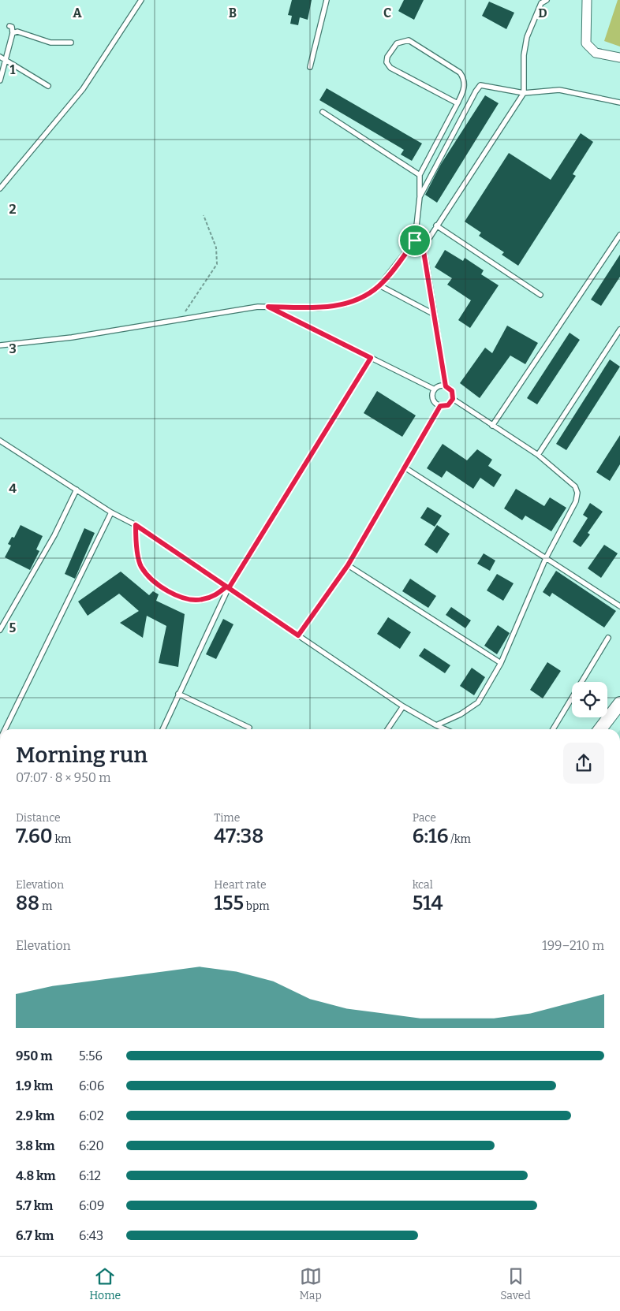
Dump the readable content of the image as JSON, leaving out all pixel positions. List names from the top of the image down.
{
  "page": {
    "heading": ["Morning run", "07:07 · 8 × 950 m"],
    "stats": [
      ["Distance", "7.60 km"],
      ["Time", "47:38"],
      ["Pace", "6:16 /km"],
      ["Elevation", "88 m"],
      ["Heart rate", "155 bpm"],
      ["kcal", "514"]
    ],
    "chart": ["Elevation", "199–210 m"],
    "list": [
      {
        "name": "950 m",
        "note": "5:56"
      },
      {
        "name": "1.9 km",
        "note": "6:06"
      },
      {
        "name": "2.9 km",
        "note": "6:02"
      },
      {
        "name": "3.8 km",
        "note": "6:20"
      },
      {
        "name": "4.8 km",
        "note": "6:12"
      },
      {
        "name": "5.7 km",
        "note": "6:09"
      },
      {
        "name": "6.7 km",
        "note": "6:43"
      }
    ],
    "tabs": ["Home", "Map", "Saved"]
  },
  "grid": {
    "columns": [
      "A",
      "B",
      "C",
      "D"
    ],
    "rows": [
      "1",
      "2",
      "3",
      "4",
      "5"
    ]
  }
}
